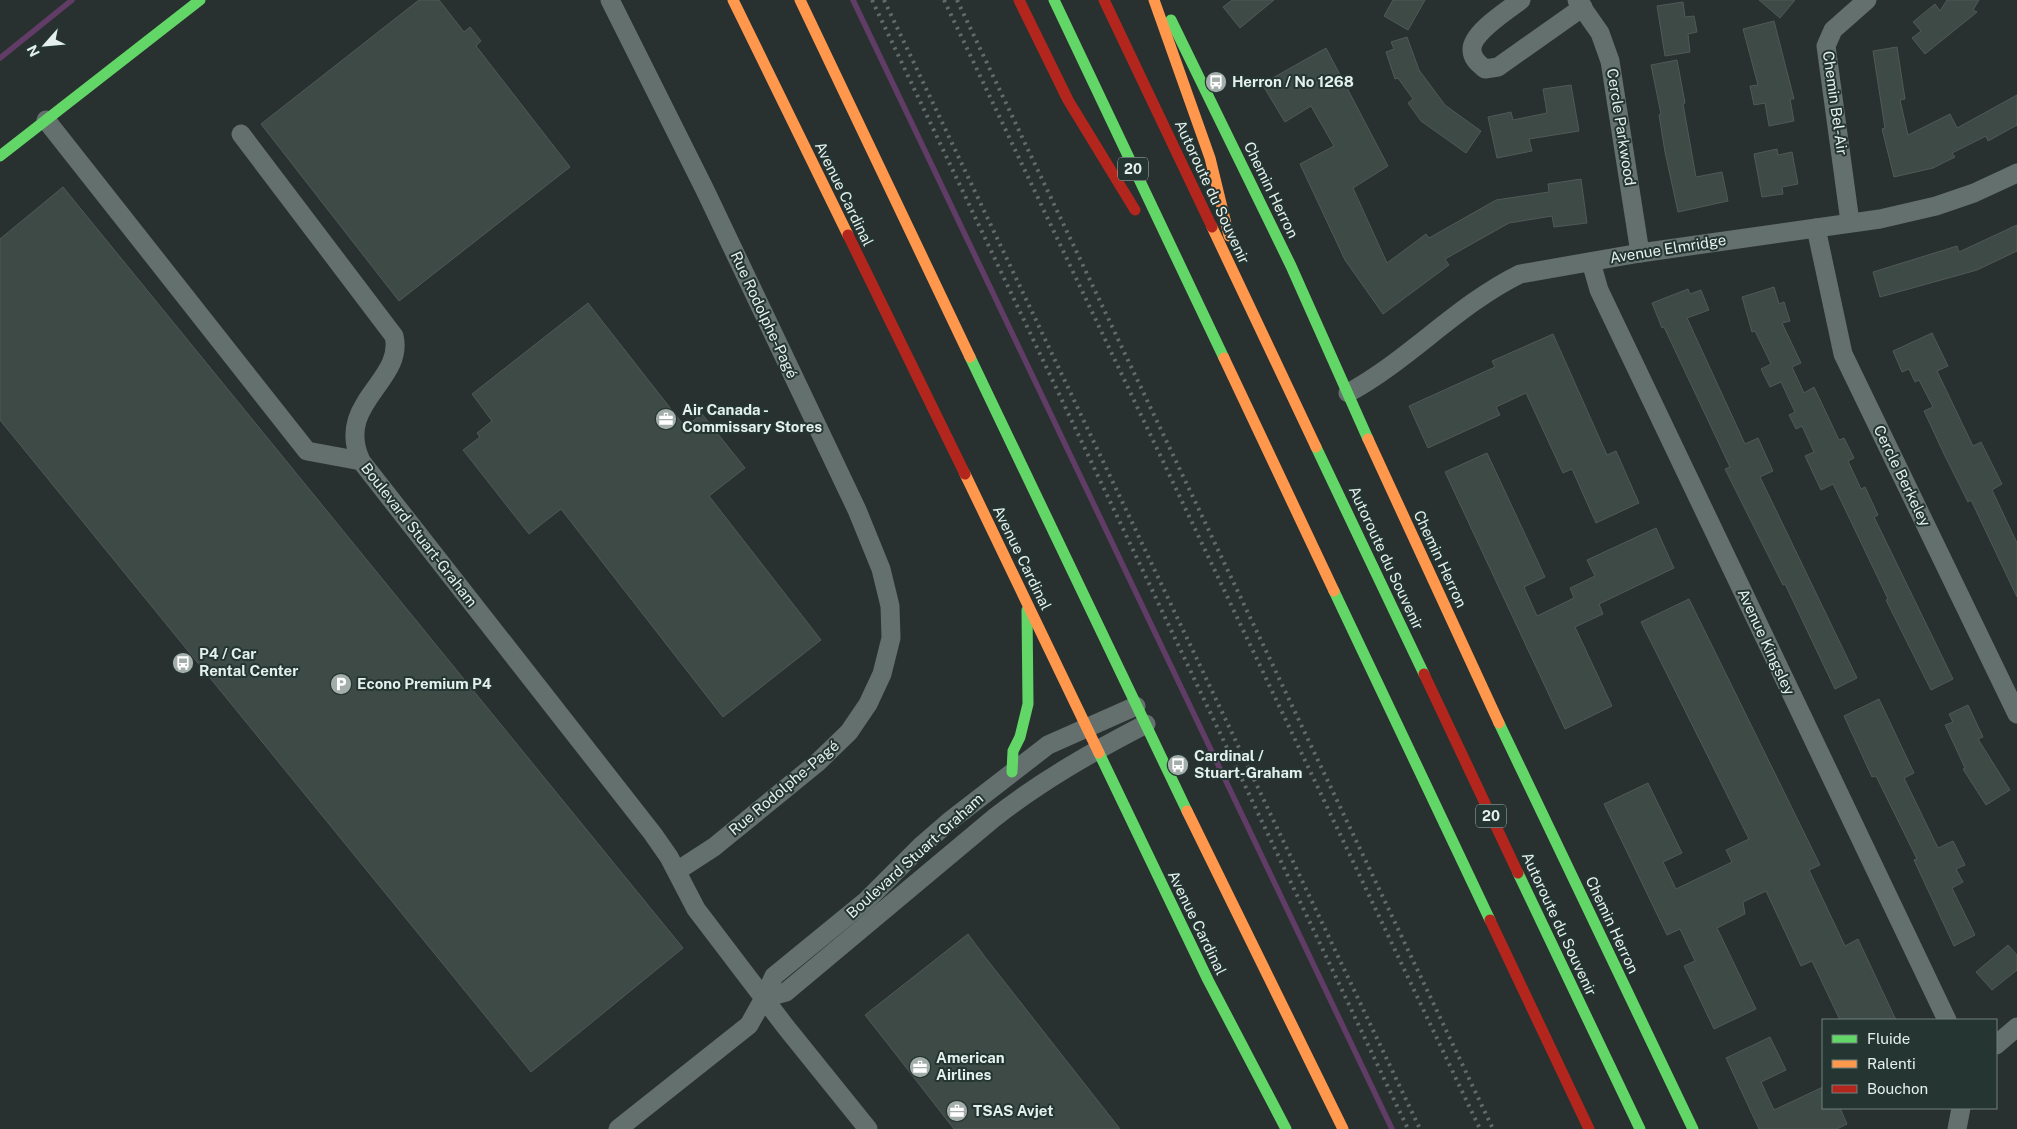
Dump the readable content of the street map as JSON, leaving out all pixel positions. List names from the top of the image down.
{
  "streets": {
    "main road": [
      "20",
      "Chemin Herron",
      "Autoroute du Souvenir",
      "Avenue Cardinal"
    ],
    "street": [
      "Chemin Bel-Air",
      "Cercle Parkwood",
      "Avenue Elmridge",
      "Rue Rodolphe-Pagé",
      "Cercle Berkeley",
      "Boulevard Stuart-Graham",
      "Avenue Kingsley"
    ]
  },
  "crossings": [
    ["Chemin Bel-Air", "Avenue Elmridge"],
    ["Cercle Parkwood", "Avenue Elmridge"],
    ["Chemin Herron", "Avenue Elmridge"],
    ["Avenue Cardinal", "Boulevard Stuart-Graham"],
    ["Avenue Elmridge", "Cercle Berkeley"],
    ["Avenue Elmridge", "Avenue Kingsley"],
    ["Rue Rodolphe-Pagé", "Boulevard Stuart-Graham"]
  ],
  "places": {
    "bus stop": ["Herron / No 1268", "P4 / Car Rental Center", "Cardinal / Stuart-Graham"],
    "office": ["Air Canada - Commissary Stores", "American Airlines", "TSAS Avjet"],
    "parking": ["Econo Premium P4"]
  },
  "legend": ["Fluide", "Ralenti", "Bouchon"],
  "north": "bottom left"
}
